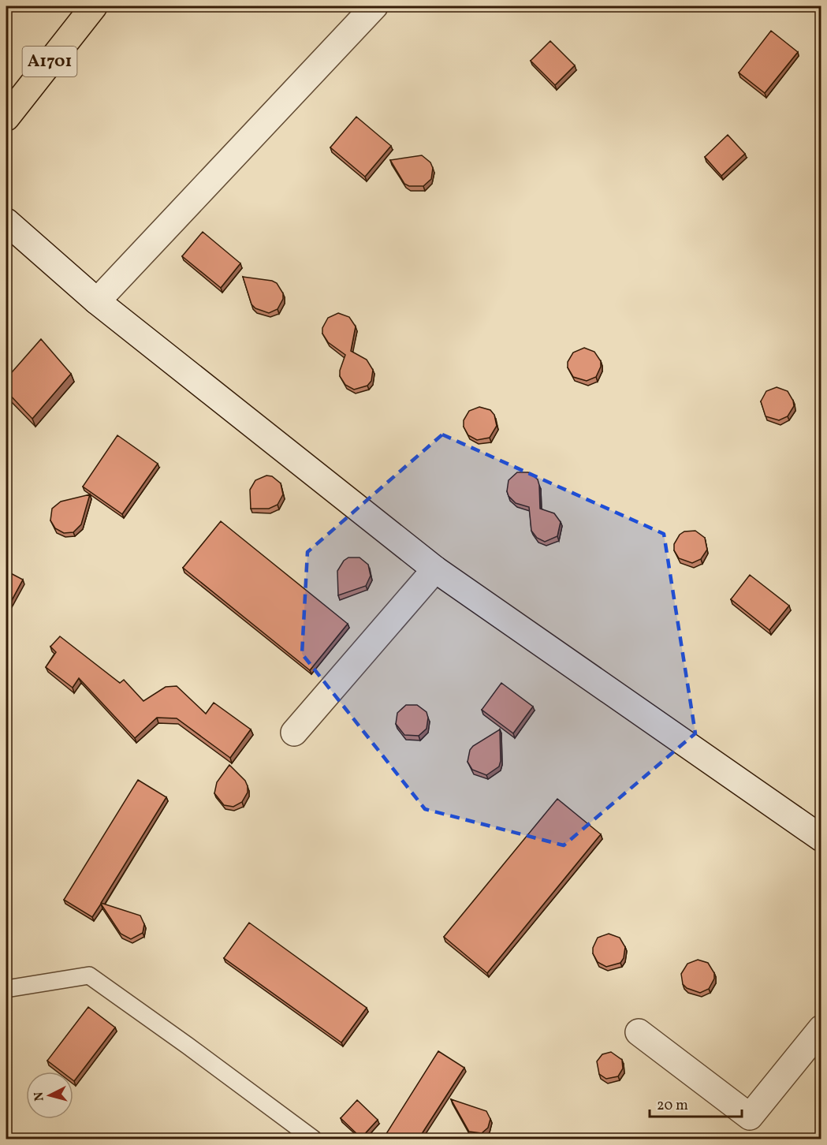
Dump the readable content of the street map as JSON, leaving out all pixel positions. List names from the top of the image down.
{
  "streets": {
    "main road": ["A1701"]
  },
  "scale_bar": "20 m",
  "north": "left"
}
